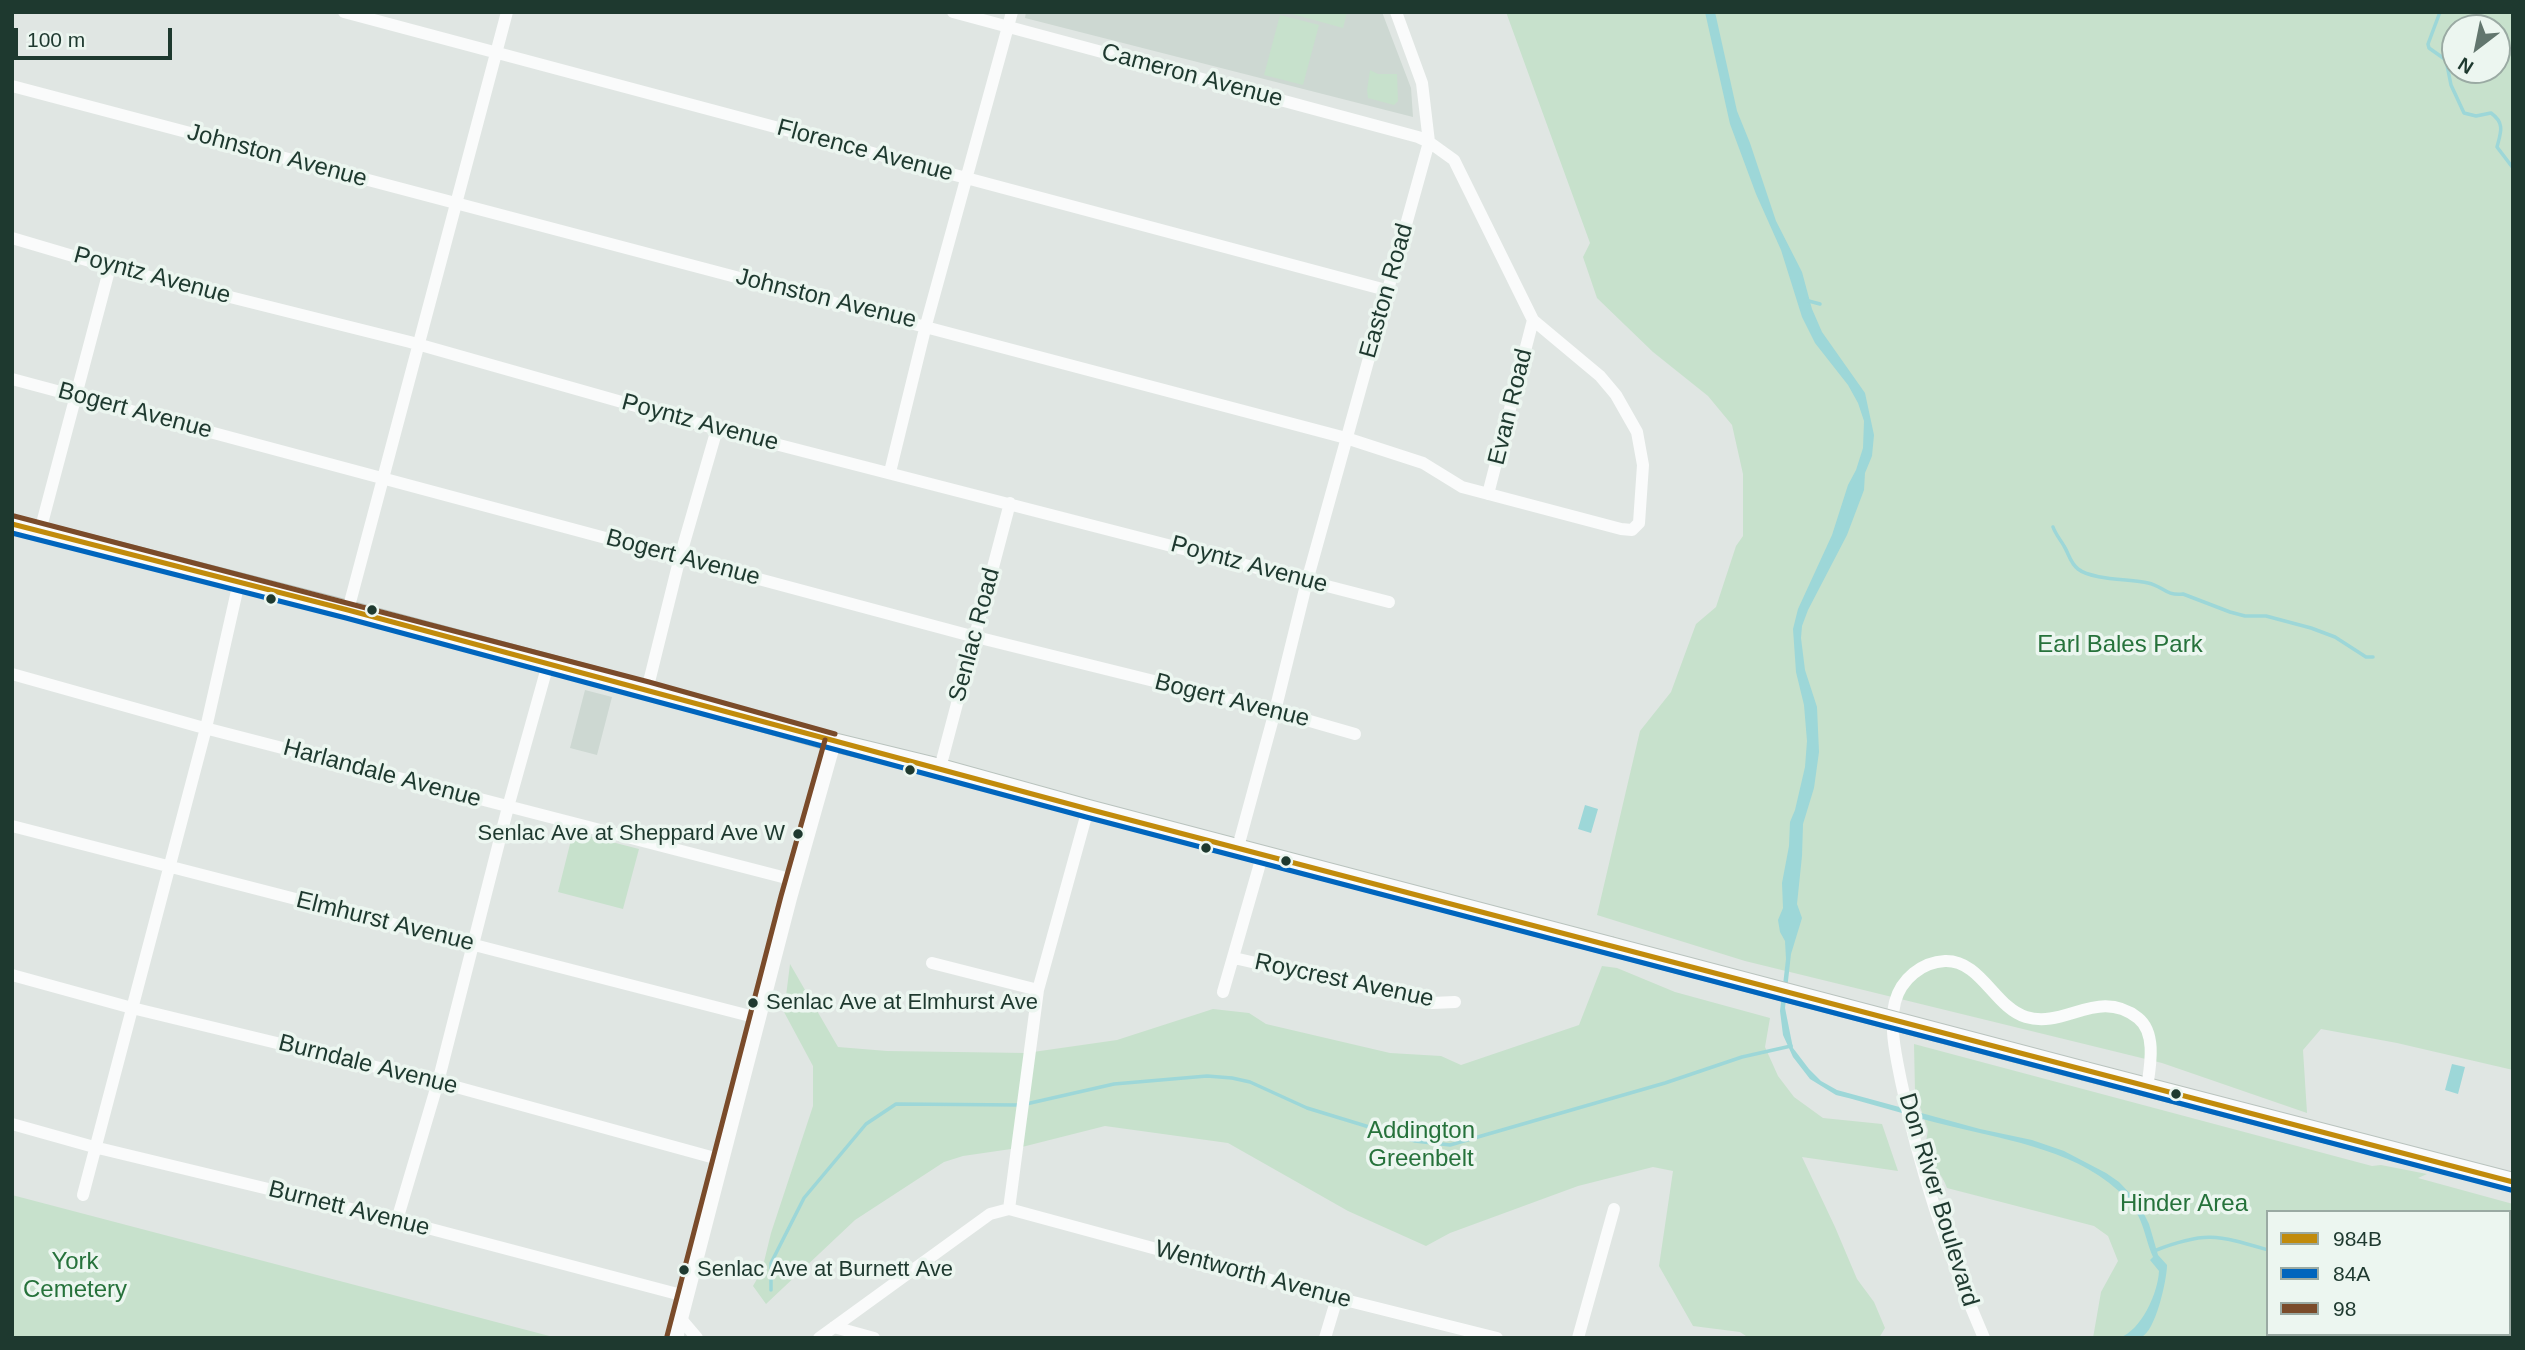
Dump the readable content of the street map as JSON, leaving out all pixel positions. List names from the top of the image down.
{
  "streets": {
    "street": [
      "Cameron Avenue",
      "Florence Avenue",
      "Johnston Avenue",
      "Poyntz Avenue",
      "Easton Road",
      "Evan Road",
      "Bogert Avenue",
      "Senlac Road",
      "Harlandale Avenue",
      "Elmhurst Avenue",
      "Roycrest Avenue",
      "Burndale Avenue",
      "Don River Boulevard",
      "Burnett Avenue",
      "Wentworth Avenue"
    ]
  },
  "crossings": [
    ["Cameron Avenue", "Easton Road"],
    ["Florence Avenue", "Easton Road"],
    ["Johnston Avenue", "Easton Road"],
    ["Johnston Avenue", "Evan Road"],
    ["Poyntz Avenue", "Easton Road"],
    ["Poyntz Avenue", "Senlac Road"],
    ["Easton Road", "Bogert Avenue"],
    ["Bogert Avenue", "Senlac Road"]
  ],
  "parks": [
    "Earl Bales Park",
    "Addington Greenbelt",
    "Hinder Area",
    "York Cemetery"
  ],
  "places": ["Senlac Ave at Sheppard Ave W", "Senlac Ave at Elmhurst Ave", "Senlac Ave at Burnett Ave"],
  "lines": ["transit line 98", "transit line 984B", "transit line 84A"],
  "legend": ["984B", "84A", "98"],
  "scale_bar": "100 m",
  "north": "bottom left"
}
